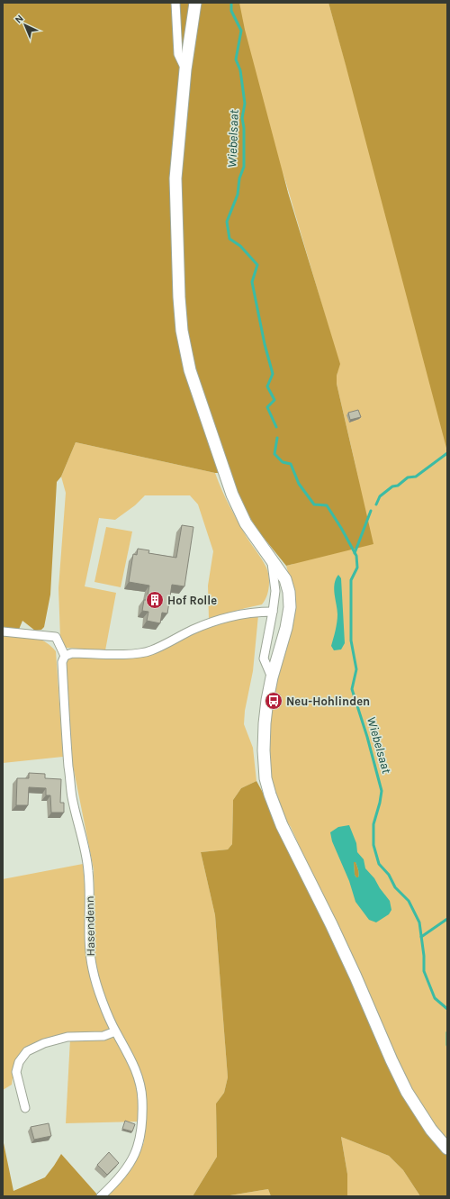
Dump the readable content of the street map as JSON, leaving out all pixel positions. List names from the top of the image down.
{
  "streets": {
    "street": ["Hasendenn"]
  },
  "water": ["Wiebelsaat"],
  "places": {
    "building": ["Hof Rolle"],
    "bus stop": ["Neu-Hohlinden"]
  },
  "north": "top left"
}
